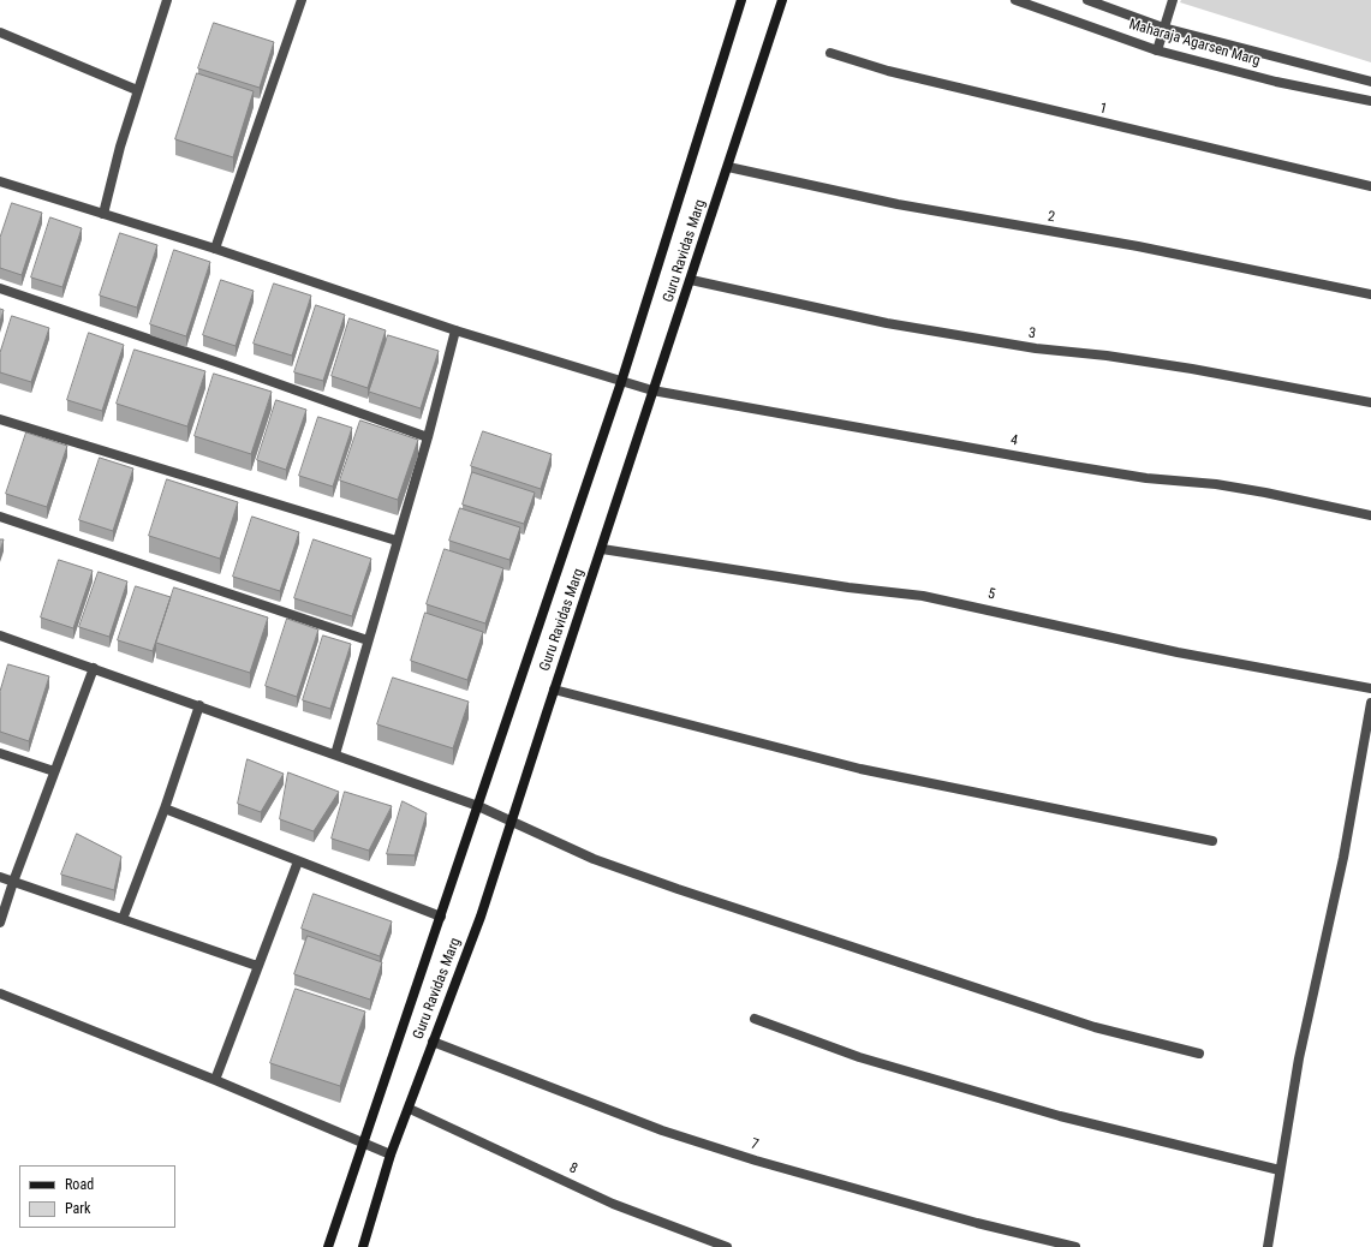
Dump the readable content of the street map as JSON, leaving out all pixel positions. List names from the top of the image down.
{
  "streets": {
    "main road": ["Guru Ravidas Marg"],
    "street": [
      "Maharaja Agarsen Marg",
      "1",
      "2",
      "3",
      "4",
      "5",
      "7",
      "8"
    ]
  },
  "crossings": [
    ["2", "Guru Ravidas Marg"],
    ["Guru Ravidas Marg", "3"],
    ["Guru Ravidas Marg", "4"],
    ["Guru Ravidas Marg", "5"],
    ["Guru Ravidas Marg", "7"],
    ["Guru Ravidas Marg", "8"]
  ],
  "legend": ["Road", "Park"]
}
